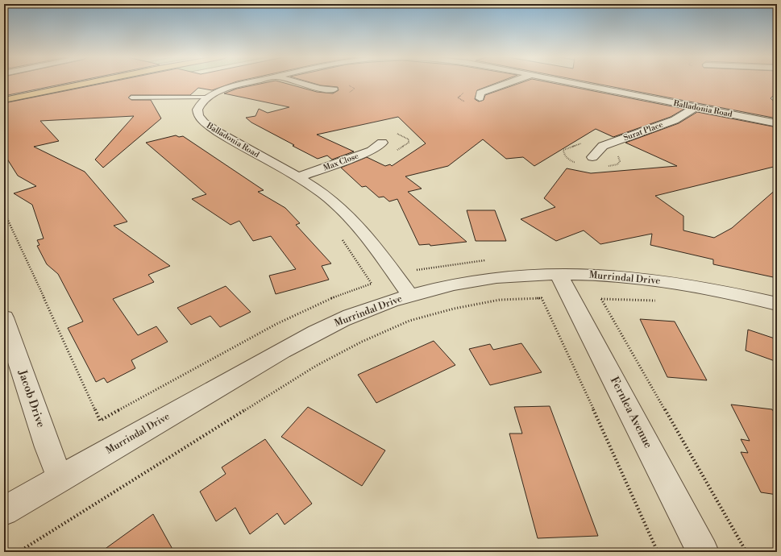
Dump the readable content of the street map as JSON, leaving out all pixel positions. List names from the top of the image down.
{
  "streets": {
    "street": [
      "Balladonia Road",
      "Surat Place",
      "Max Close",
      "Murrindal Drive",
      "Jacob Drive",
      "Fernlea Avenue"
    ]
  },
  "crossings": [
    ["Balladonia Road", "Surat Place"],
    ["Balladonia Road", "Max Close"],
    ["Balladonia Road", "Murrindal Drive"],
    ["Murrindal Drive", "Jacob Drive"],
    ["Murrindal Drive", "Fernlea Avenue"]
  ]
}
